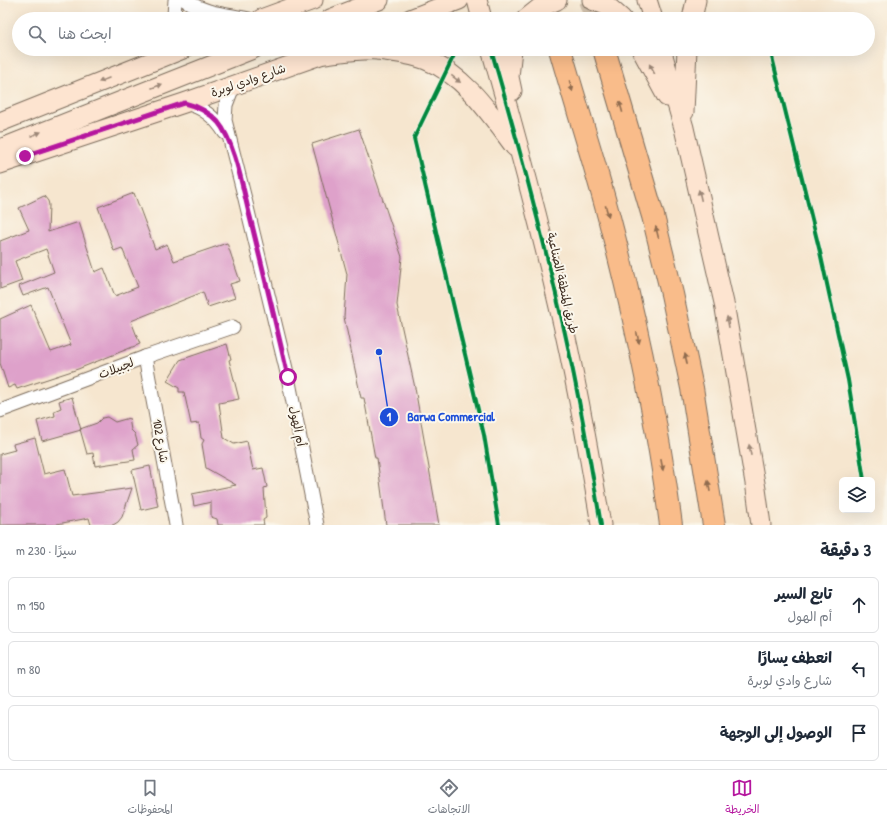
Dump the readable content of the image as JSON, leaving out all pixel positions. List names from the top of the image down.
{
  "streets": {
    "street": [
      "شارع وادي لوبرة",
      "طريق المنطقة الصناعية",
      "لجبيلات",
      "أم الهول",
      "شارع 102"
    ]
  },
  "crossings": [
    ["شارع وادي لوبرة", "طريق المنطقة الصناعية"],
    ["شارع وادي لوبرة", "أم الهول"],
    ["لجبيلات", "شارع 102"]
  ],
  "places": ["Barwa Commercial"],
  "page": {
    "search": "ابحث هنا",
    "heading": ["3 دقيقة", "سيرًا · 230 m"],
    "list": [
      ["تابع السير", "أم الهول", "150 m"],
      ["انعطف يسارًا", "شارع وادي لوبرة", "80 m"],
      "الوصول إلى الوجهة"
    ],
    "nav": ["الخريطة", "الاتجاهات", "المحفوظات"]
  }
}
